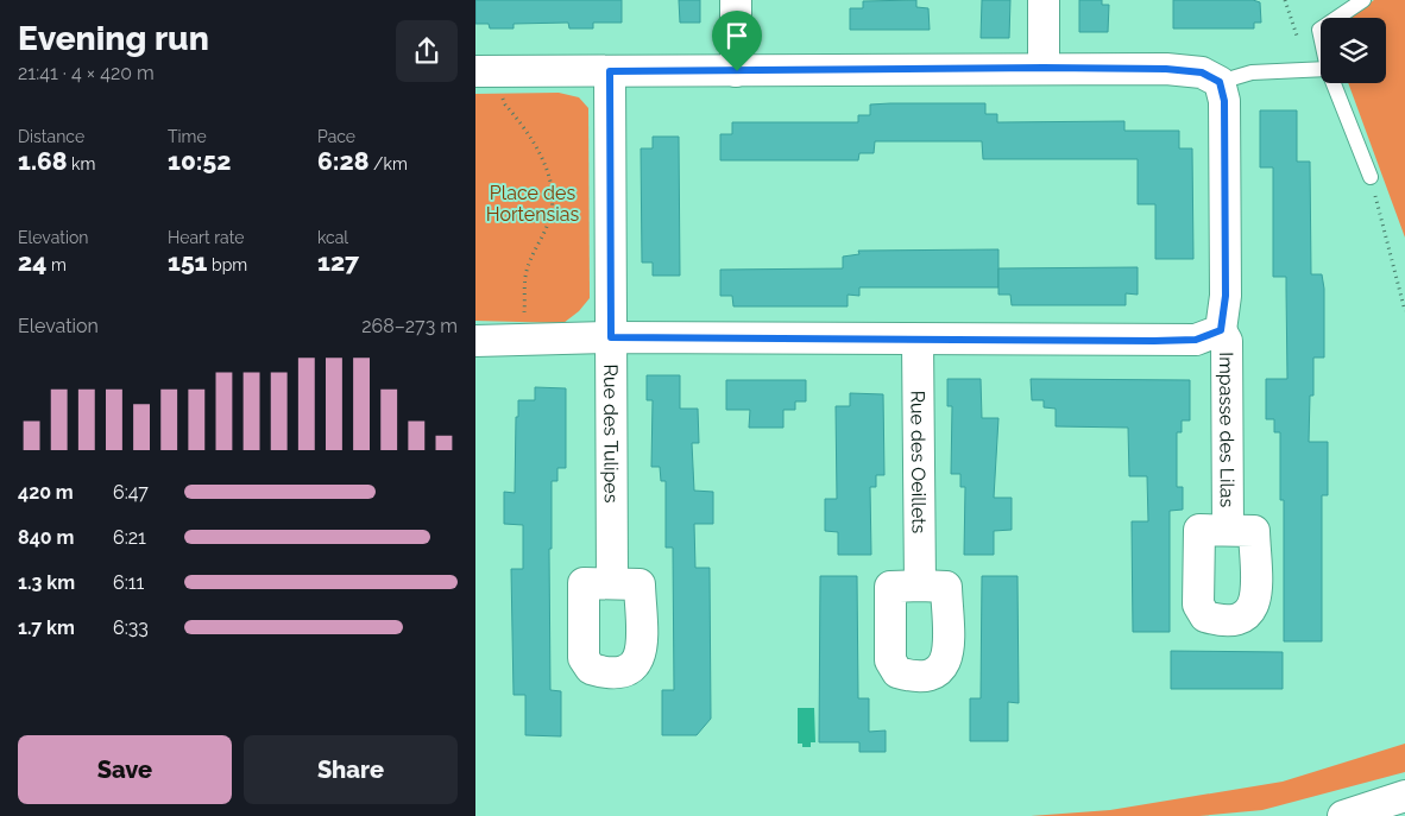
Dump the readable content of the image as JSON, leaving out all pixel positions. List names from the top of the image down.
{
  "streets": {
    "street": ["Impasse des Lilas", "Rue des Tulipes", "Rue des Oeillets"]
  },
  "parks": ["Place des Hortensias"],
  "page": {
    "heading": ["Evening run", "21:41 · 4 × 420 m"],
    "stats": [
      ["Distance", "1.68 km"],
      ["Time", "10:52"],
      ["Pace", "6:28 /km"],
      ["Elevation", "24 m"],
      ["Heart rate", "151 bpm"],
      ["kcal", "127"]
    ],
    "chart": ["Elevation", "268–273 m"],
    "list": [
      {
        "name": "420 m",
        "note": "6:47"
      },
      {
        "name": "840 m",
        "note": "6:21"
      },
      {
        "name": "1.3 km",
        "note": "6:11"
      },
      {
        "name": "1.7 km",
        "note": "6:33"
      }
    ],
    "buttons": ["Save", "Share"]
  }
}
